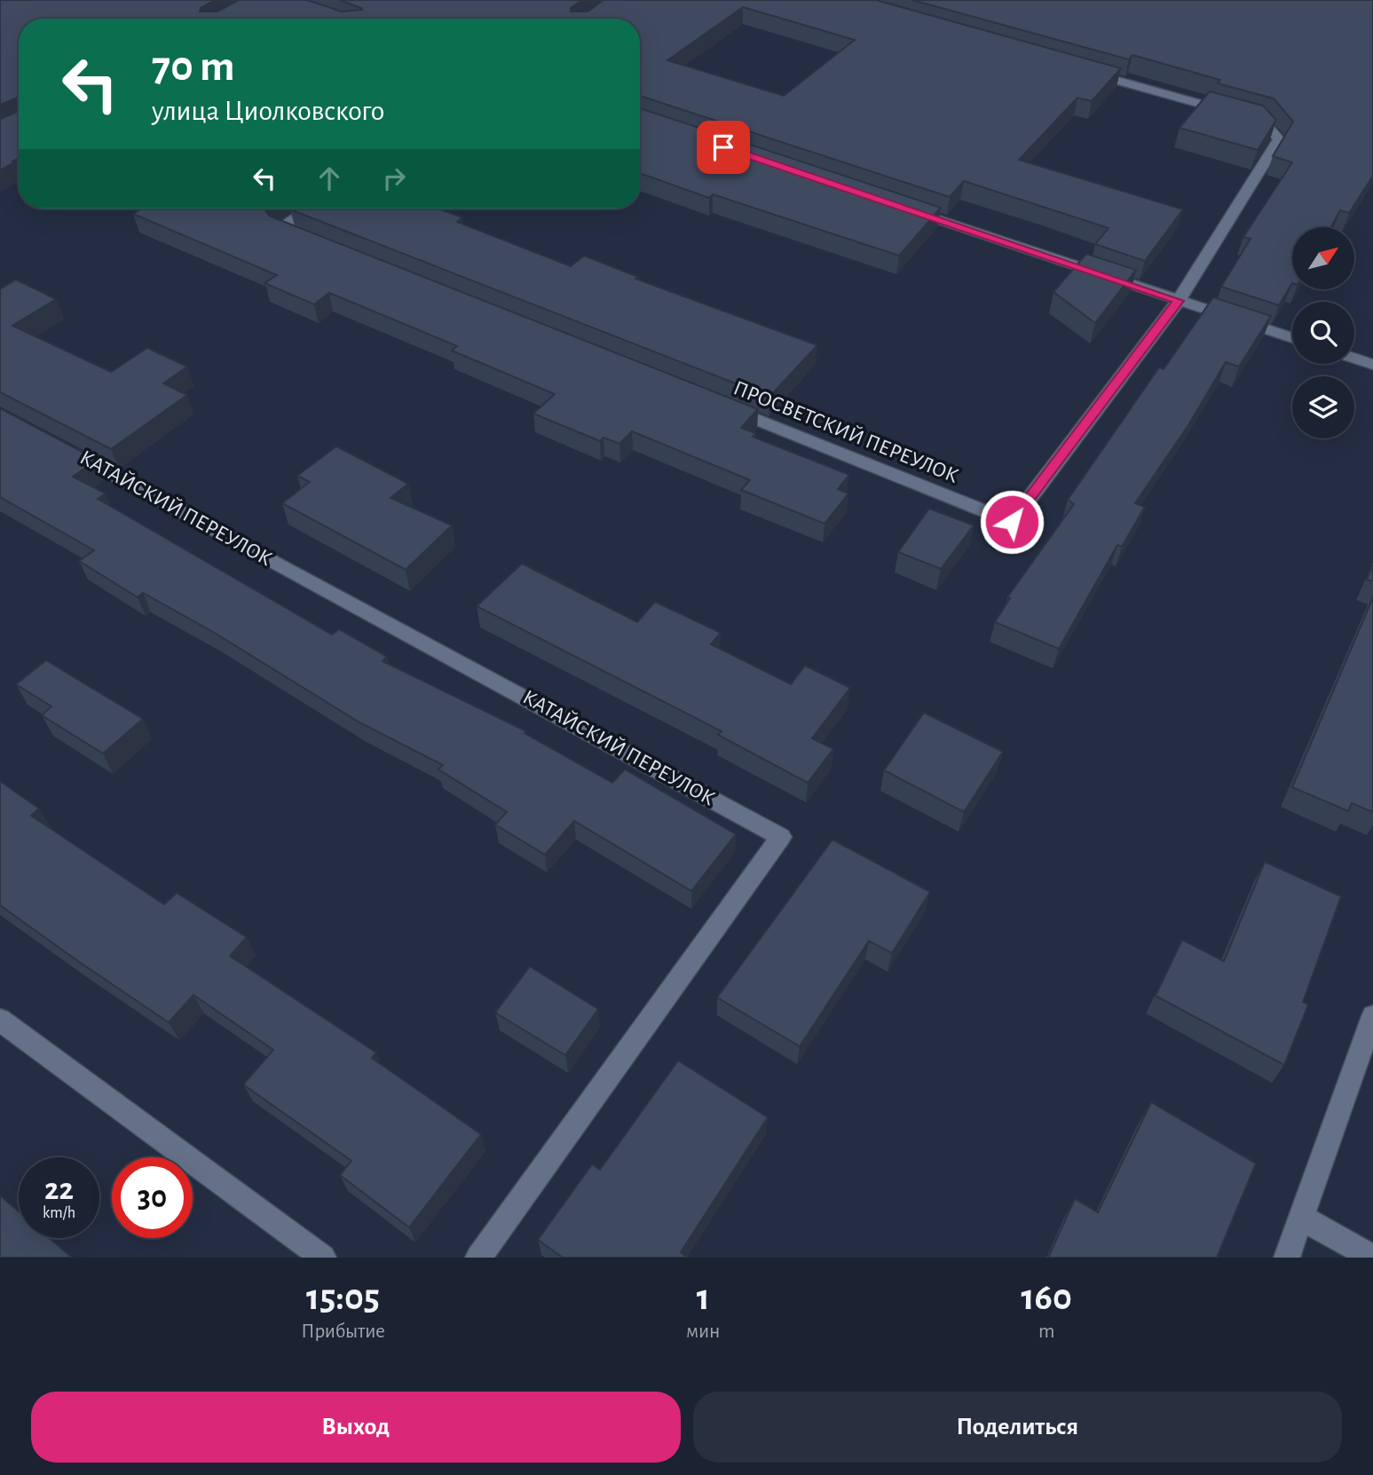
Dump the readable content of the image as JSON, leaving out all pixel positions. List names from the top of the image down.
{
  "streets": {
    "street": ["ПРОСВЕТСКИЙ ПЕРЕУЛОК", "КАТАЙСКИЙ ПЕРЕУЛОК"]
  },
  "north": "top right",
  "page": {
    "turn": ["70 m", "улица Циолковского"],
    "speed": "22 km/h",
    "limit": "30",
    "eta": [
      "15:05",
      "Прибытие",
      "1",
      "мин",
      "160",
      "m"
    ],
    "buttons": ["Выход", "Поделиться"]
  }
}
